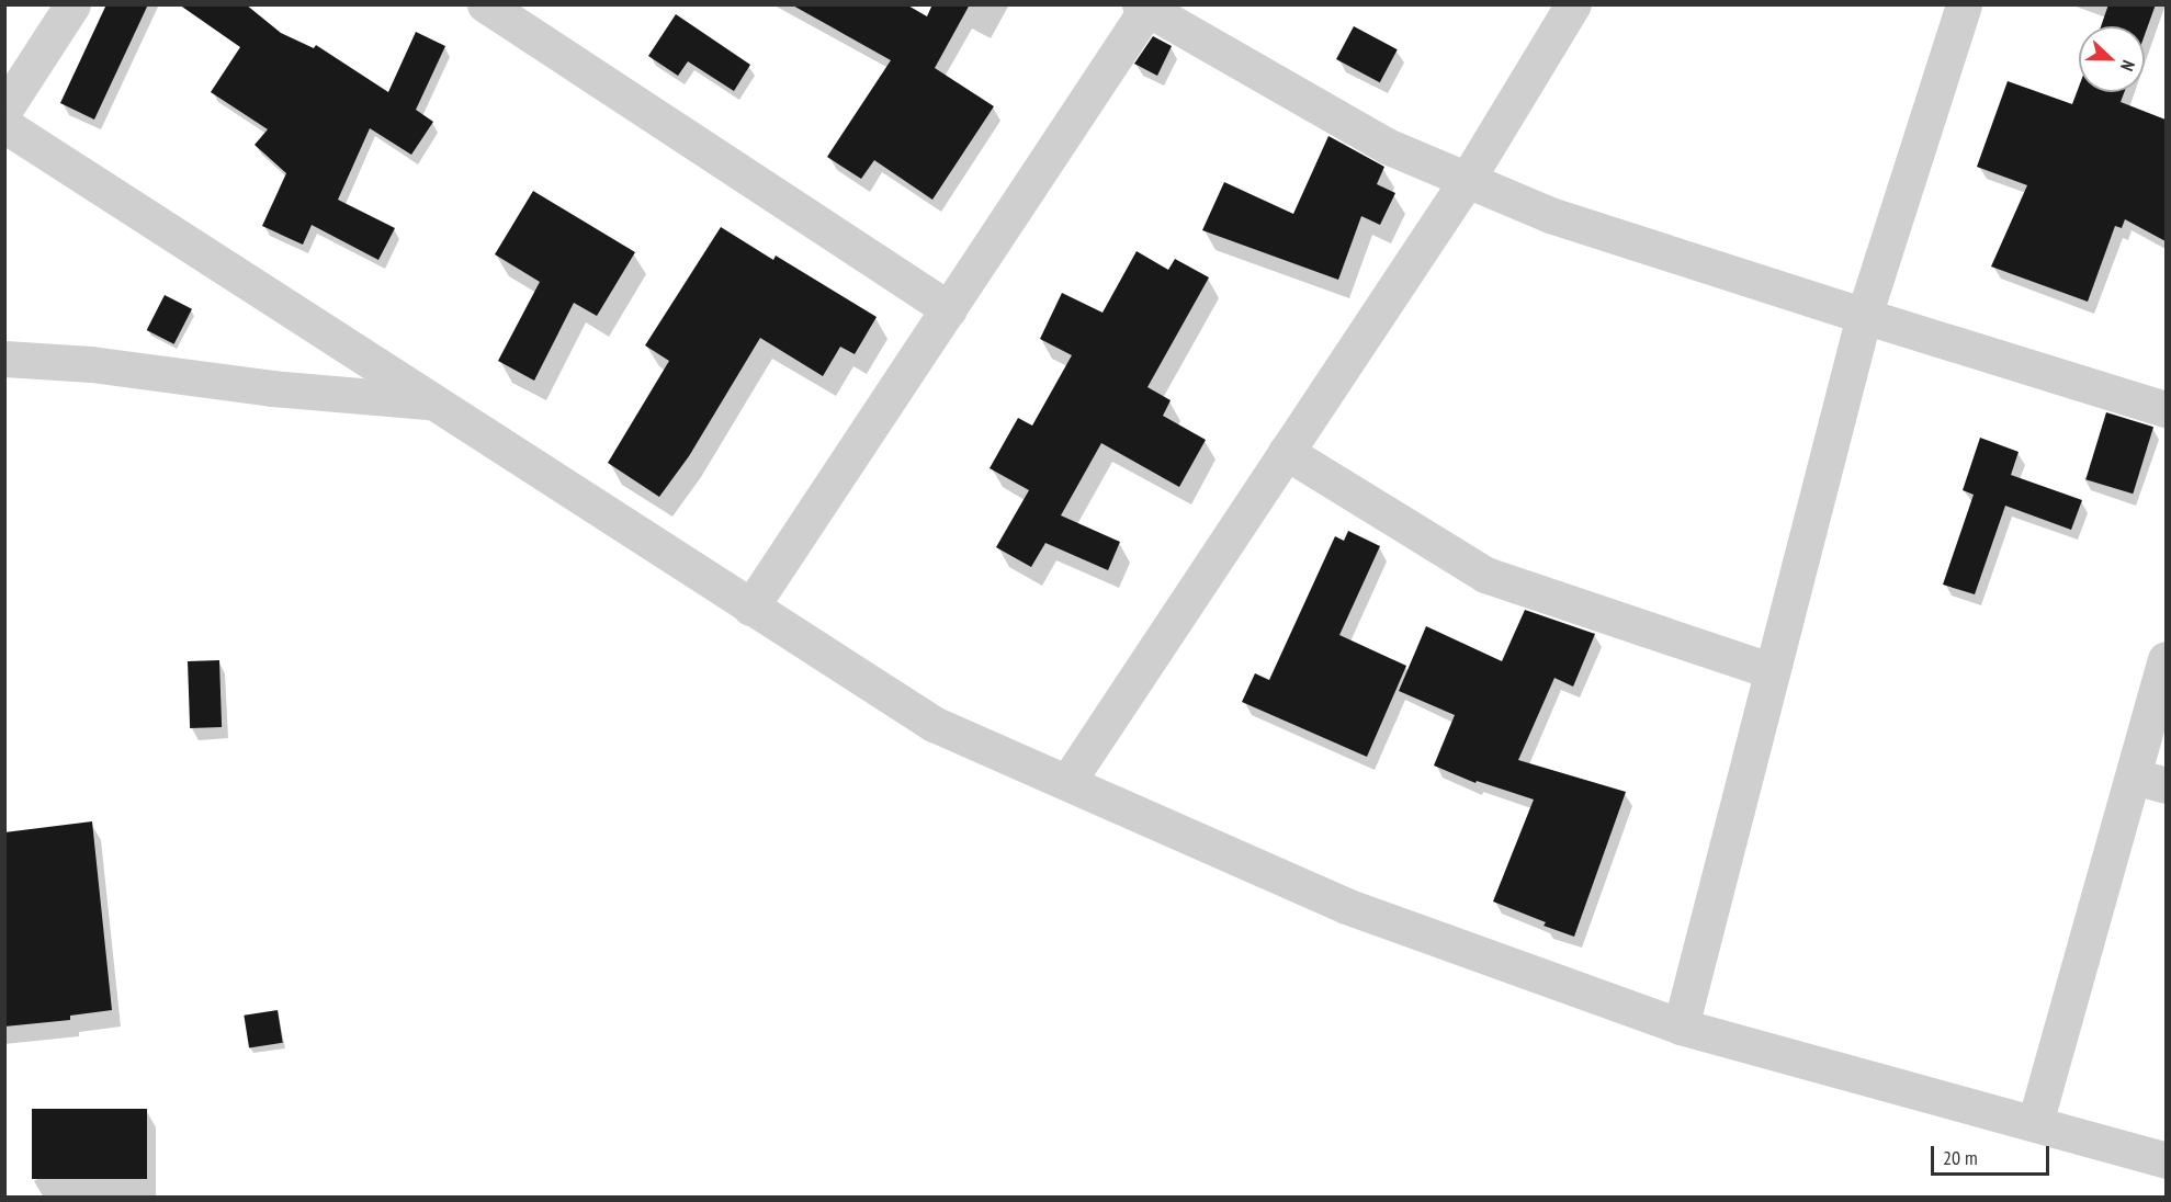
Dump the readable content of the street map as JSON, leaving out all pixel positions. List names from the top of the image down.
{
  "scale_bar": "20 m",
  "north": "right"
}
